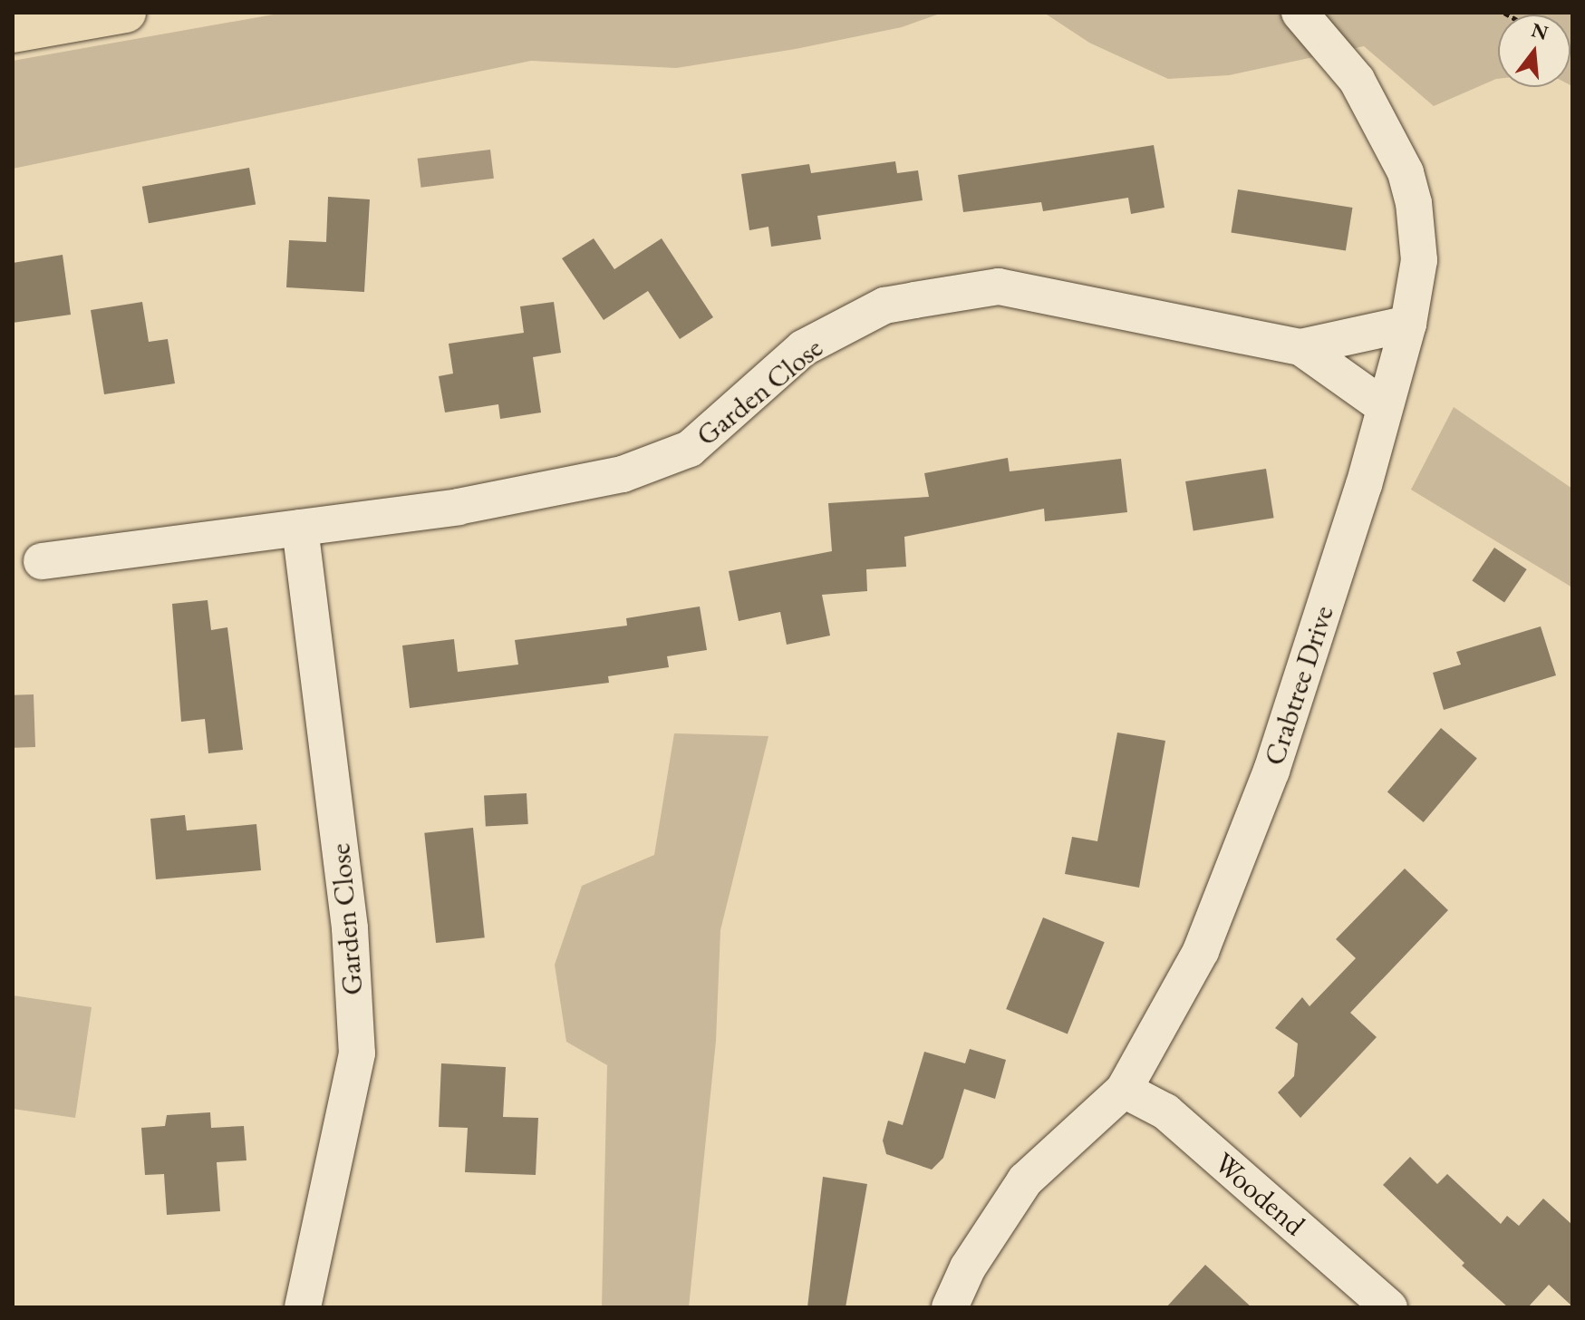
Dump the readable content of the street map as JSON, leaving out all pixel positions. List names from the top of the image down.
{
  "streets": {
    "street": ["Garden Close", "Crabtree Drive", "Woodend"]
  },
  "crossings": [
    ["Garden Close", "Crabtree Drive"],
    ["Crabtree Drive", "Woodend"]
  ],
  "north": "top"
}
